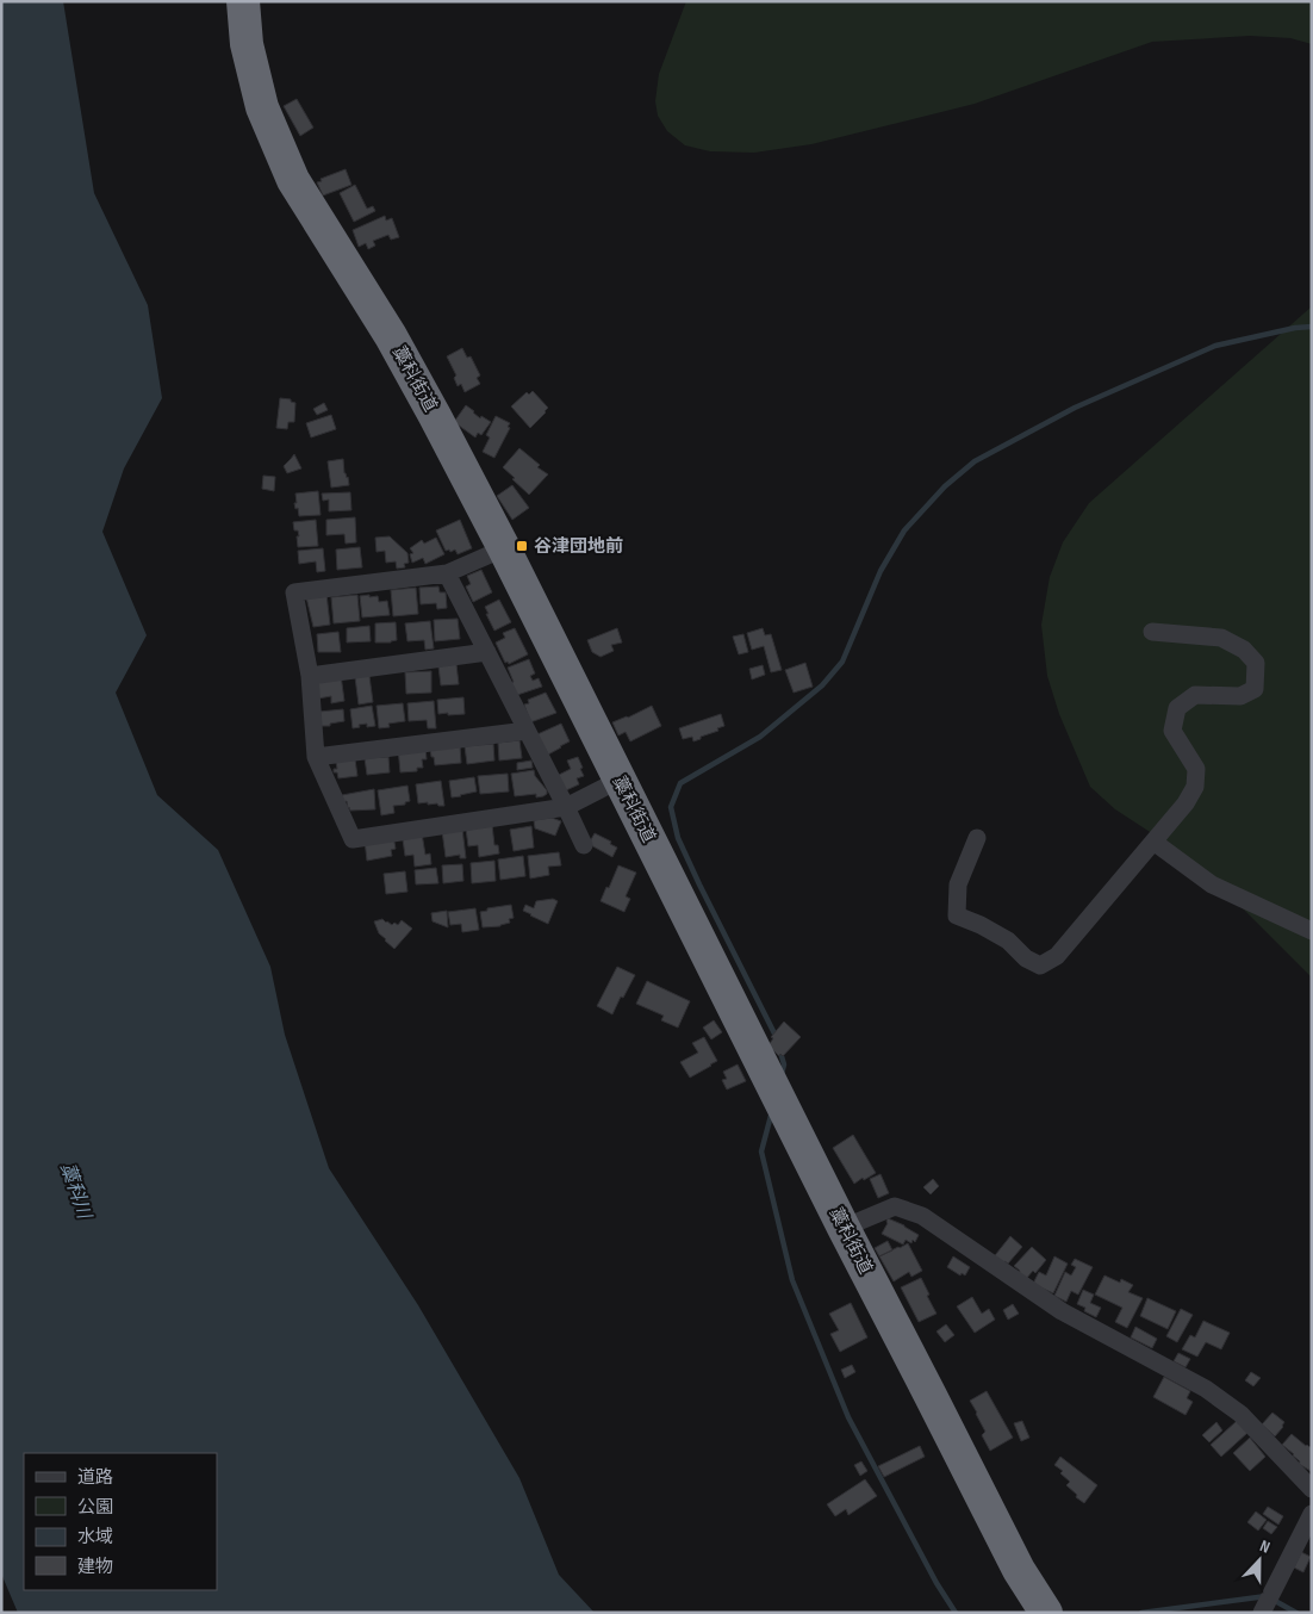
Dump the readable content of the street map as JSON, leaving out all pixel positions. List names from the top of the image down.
{
  "streets": {
    "highway": ["藁科街道"]
  },
  "water": ["藁科川"],
  "places": {
    "transit": ["谷津団地前"]
  },
  "legend": [
    "道路",
    "公園",
    "水域",
    "建物"
  ],
  "north": "top"
}
